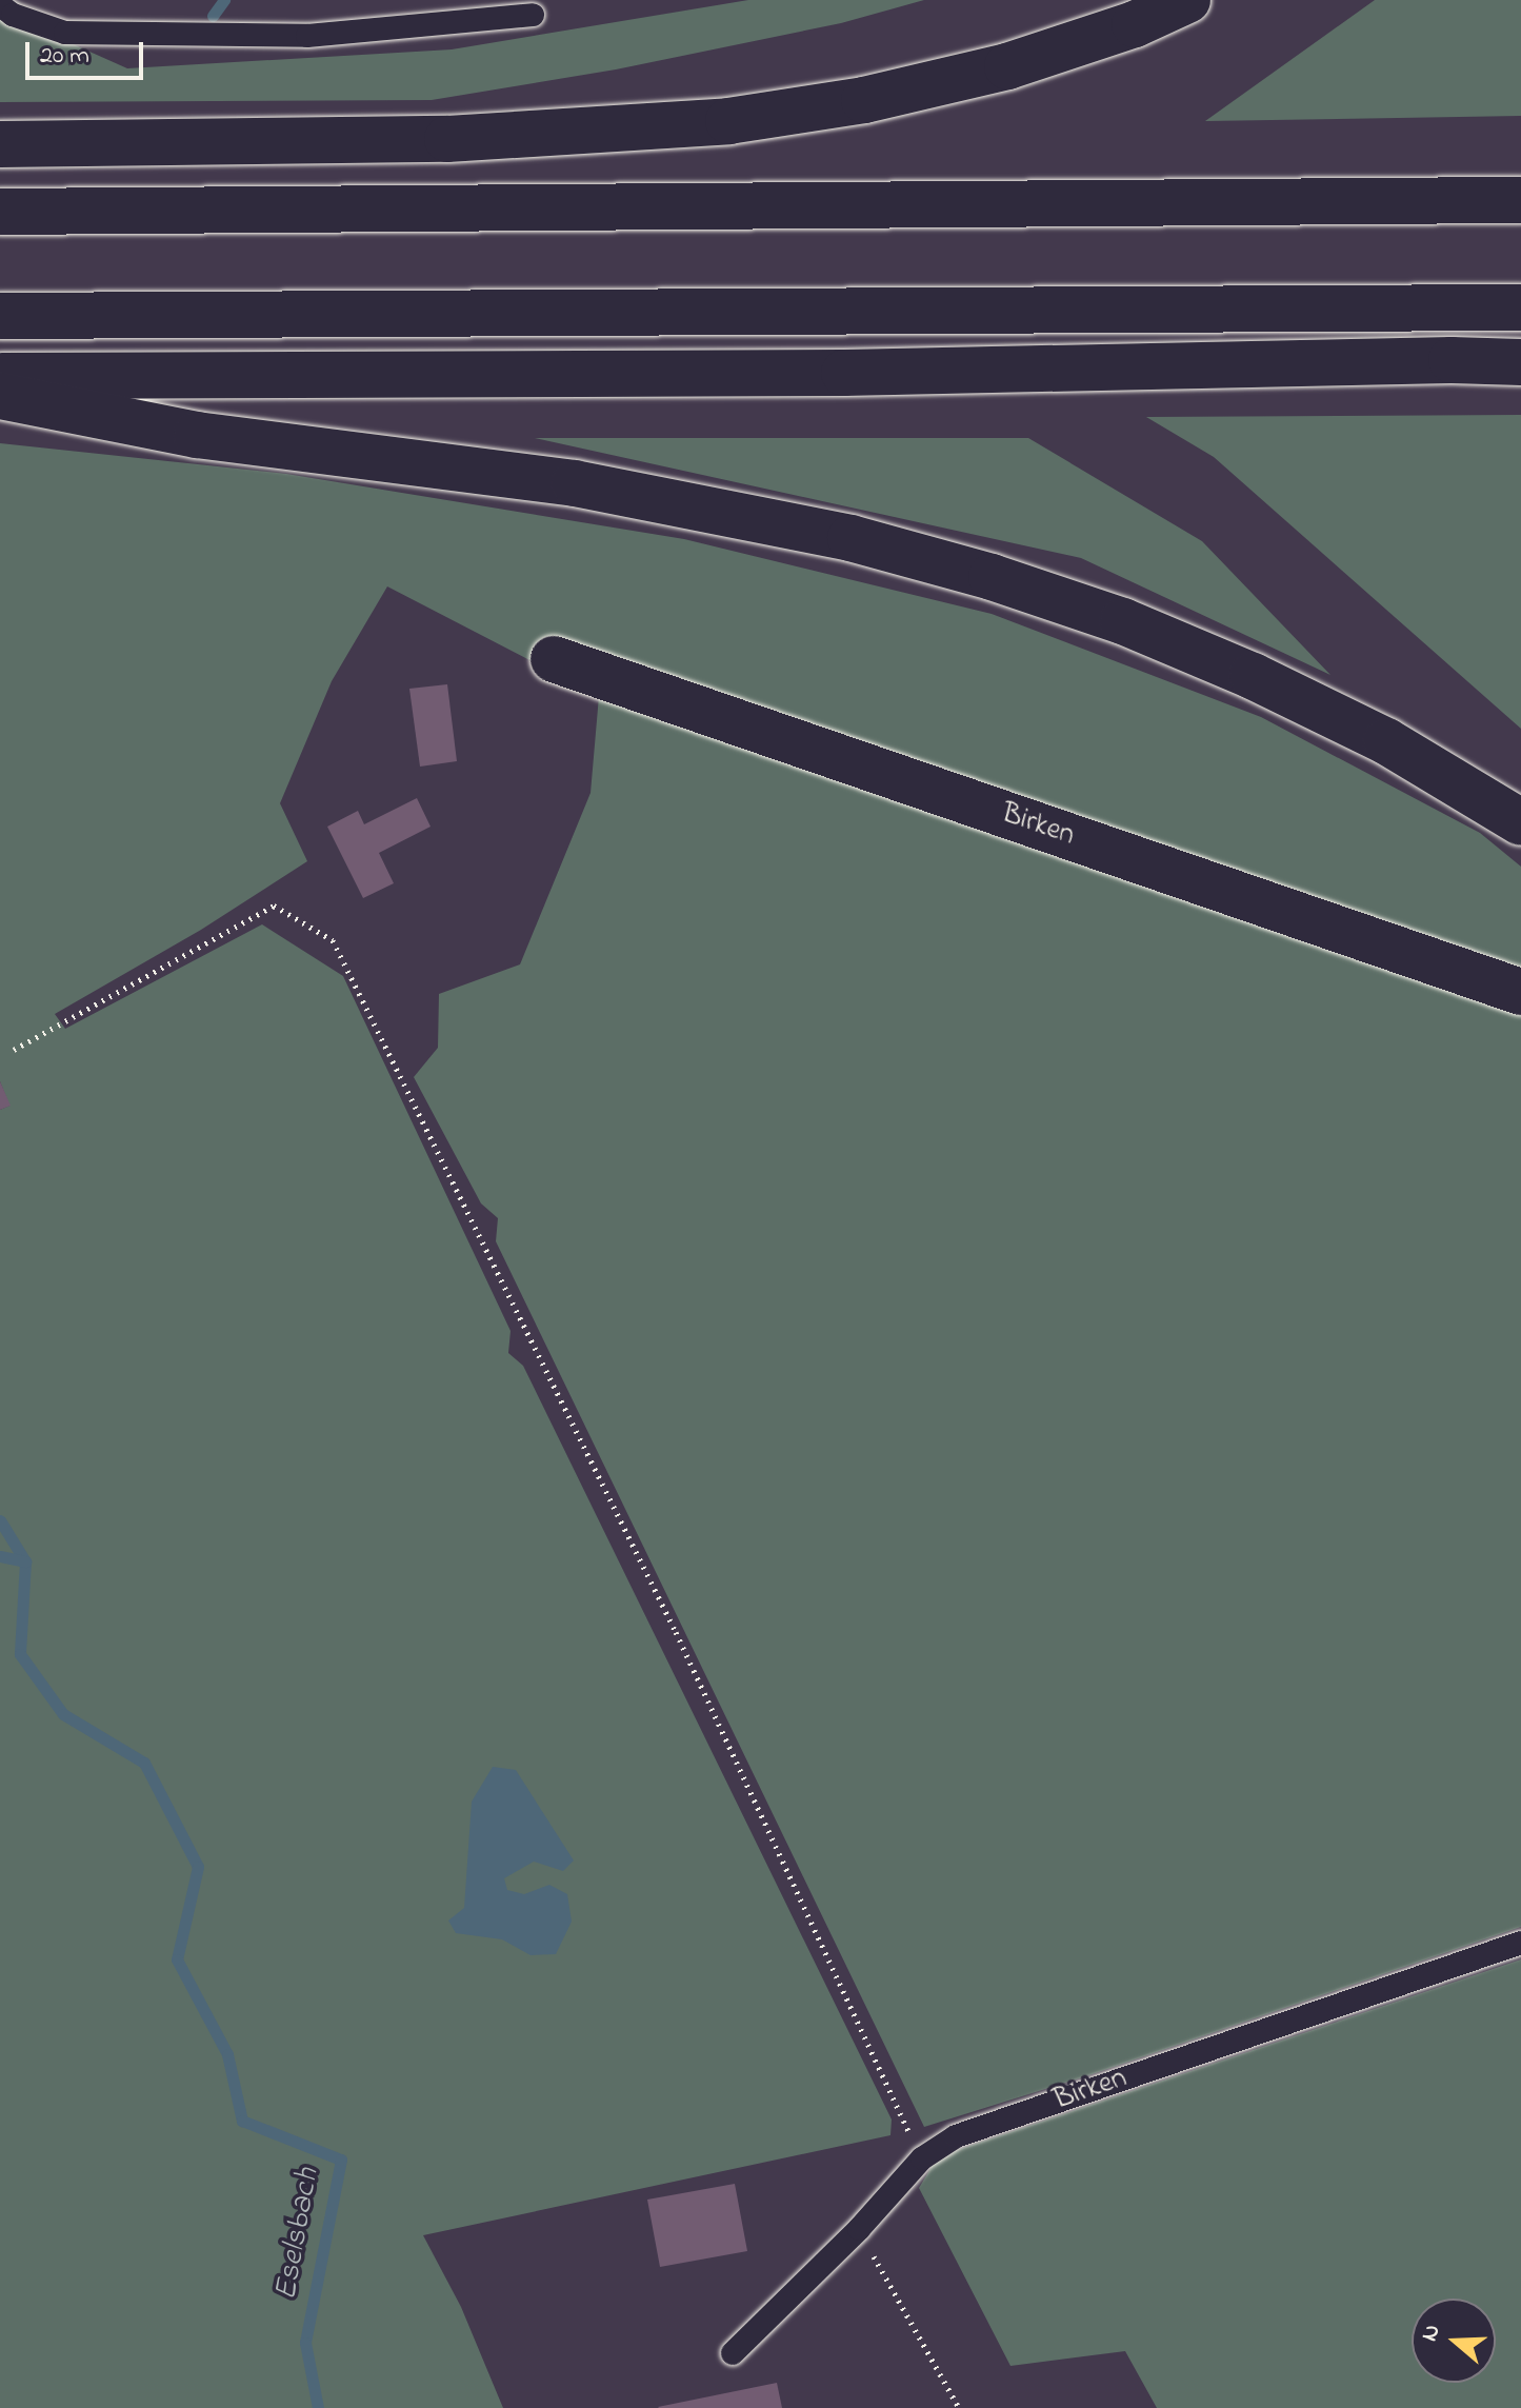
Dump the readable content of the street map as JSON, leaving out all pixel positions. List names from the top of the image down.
{
  "streets": {
    "main road": ["Birken"]
  },
  "water": ["Eselsbach"],
  "scale_bar": "20 m",
  "north": "left"
}
